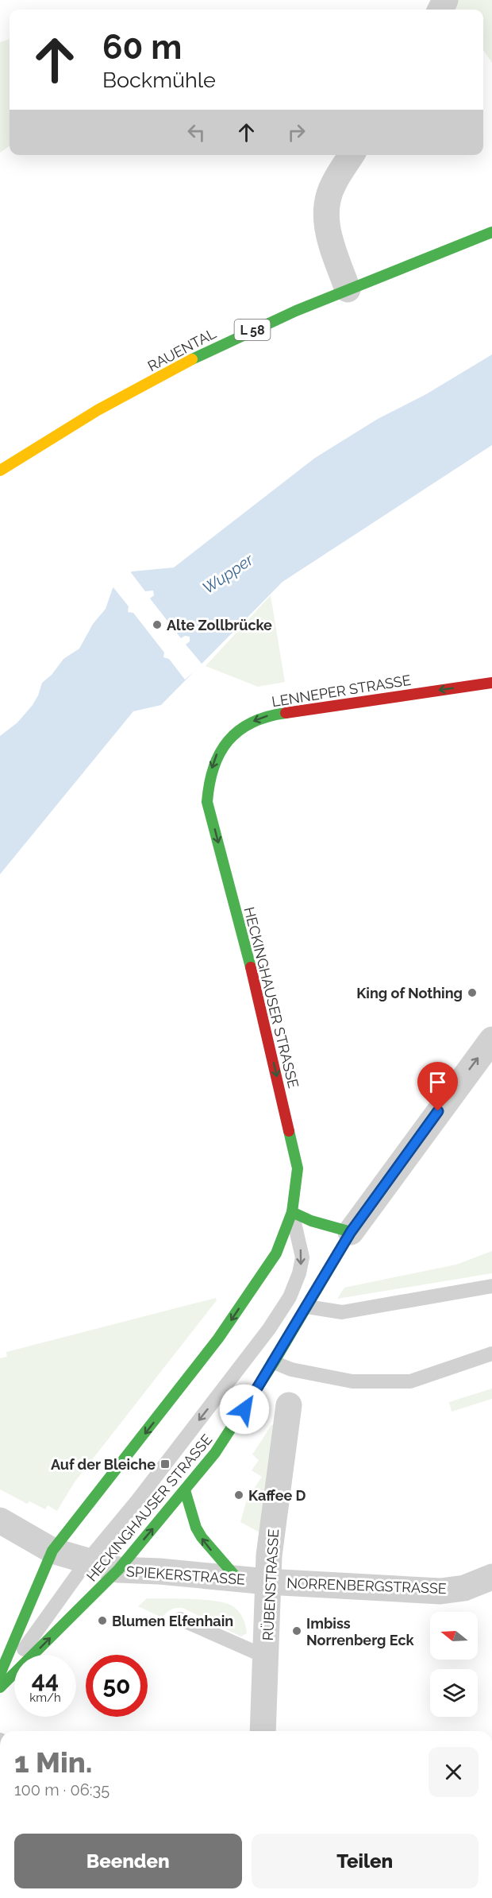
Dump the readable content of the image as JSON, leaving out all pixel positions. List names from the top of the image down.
{
  "streets": {
    "main road": [
      "L 58",
      "RAUENTAL",
      "LENNEPER STRASSE",
      "HECKINGHAUSER STRASSE"
    ],
    "street": ["SPIEKERSTRASSE", "RÜBENSTRASSE", "NORRENBERGSTRASSE"]
  },
  "crossings": [
    ["LENNEPER STRASSE", "HECKINGHAUSER STRASSE"],
    ["HECKINGHAUSER STRASSE", "SPIEKERSTRASSE"],
    ["SPIEKERSTRASSE", "RÜBENSTRASSE"],
    ["SPIEKERSTRASSE", "NORRENBERGSTRASSE"],
    ["RÜBENSTRASSE", "NORRENBERGSTRASSE"]
  ],
  "one_way": ["LENNEPER STRASSE"],
  "water": ["Wupper"],
  "places": {
    "other": [
      "Alte Zollbrücke",
      "King of Nothing",
      "Kaffee D",
      "Blumen Elfenhain",
      "Imbiss Norrenberg Eck"
    ],
    "transit": ["Auf der Bleiche"]
  },
  "north": "left",
  "page": {
    "turn": ["60 m", "Bockmühle"],
    "speed": "44 km/h",
    "limit": "50",
    "heading": ["1 Min.", "100 m · 06:35"],
    "buttons": ["Beenden", "Teilen"]
  }
}
